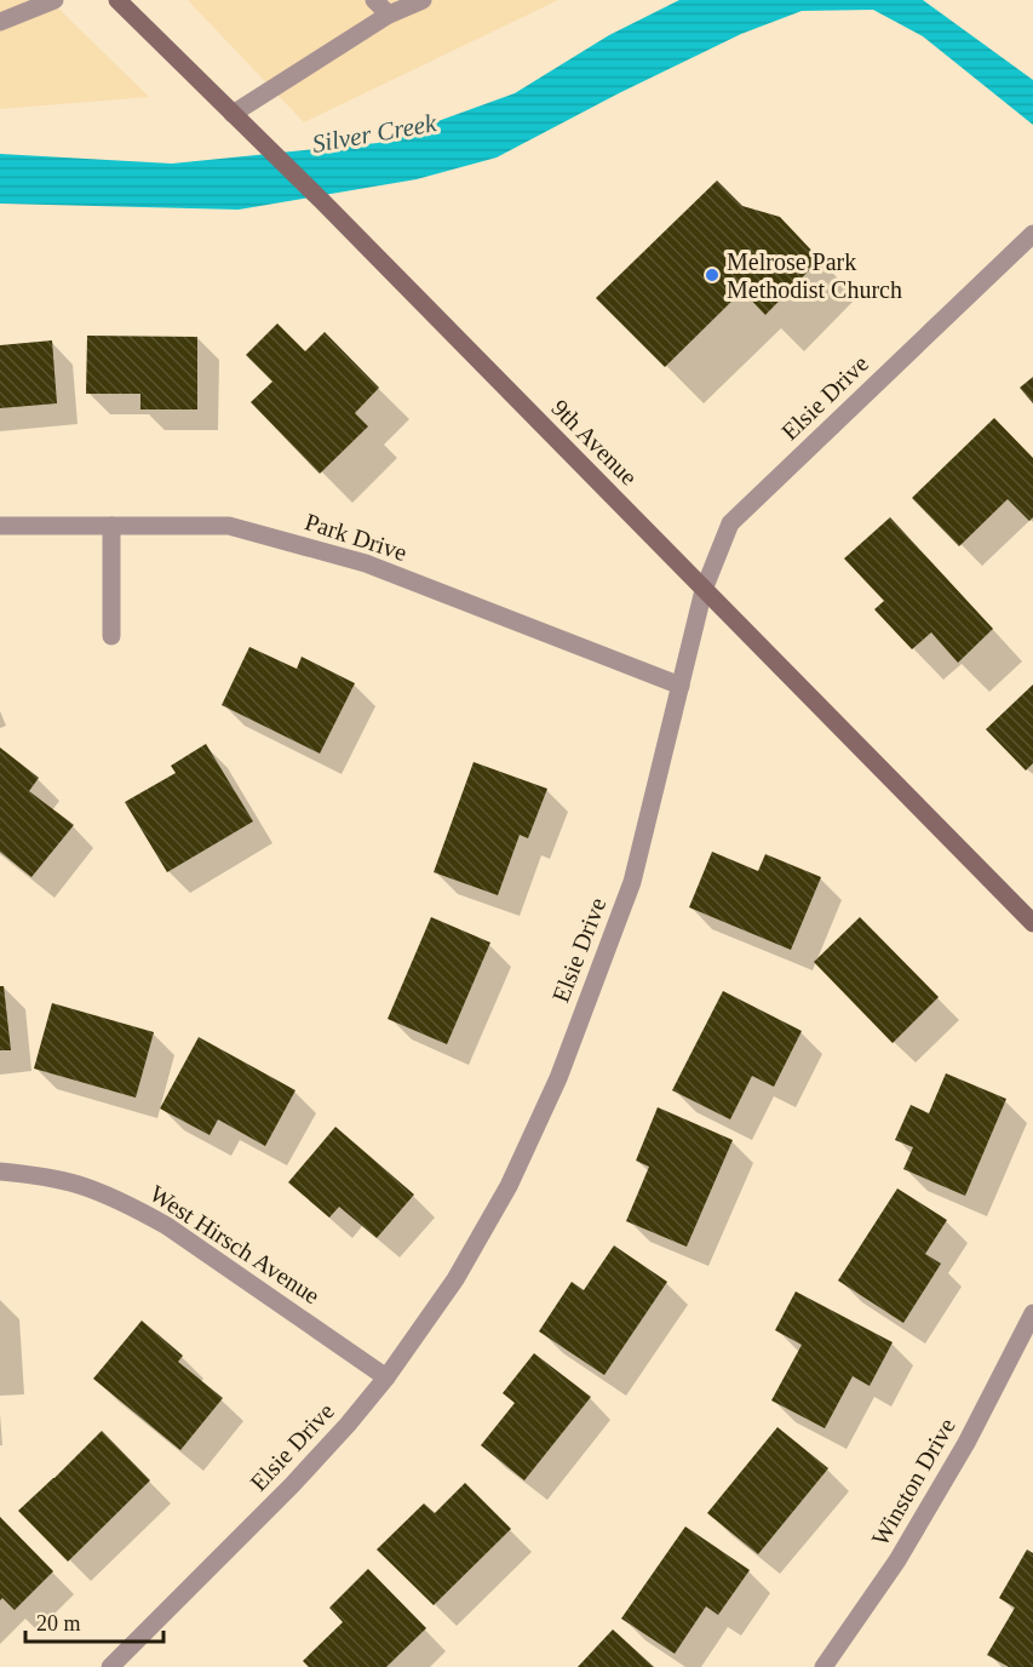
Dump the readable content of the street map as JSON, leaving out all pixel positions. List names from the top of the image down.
{
  "streets": {
    "street": [
      "Elsie Drive",
      "9th Avenue",
      "Park Drive",
      "West Hirsch Avenue",
      "Winston Drive"
    ]
  },
  "crossings": [
    ["Elsie Drive", "9th Avenue"],
    ["Elsie Drive", "Park Drive"],
    ["Elsie Drive", "West Hirsch Avenue"]
  ],
  "water": ["Silver Creek"],
  "places": ["Melrose Park Methodist Church"],
  "scale_bar": "20 m"
}
